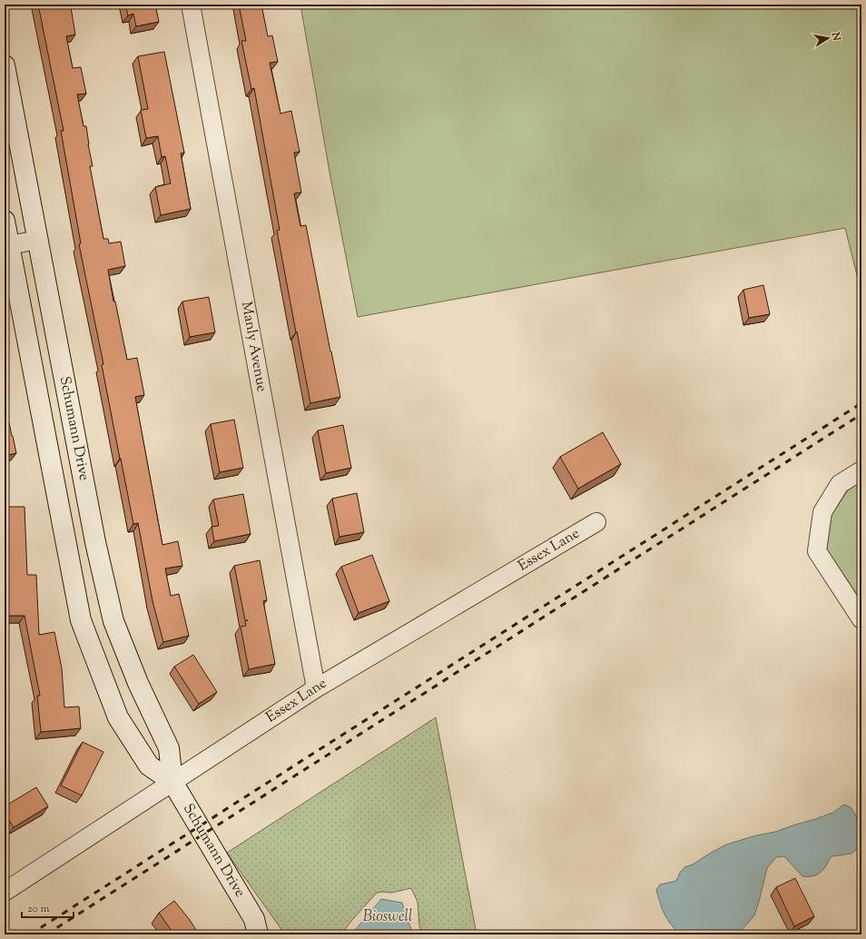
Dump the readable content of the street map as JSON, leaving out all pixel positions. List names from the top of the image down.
{
  "streets": {
    "street": ["Manly Avenue", "Schumann Drive", "Essex Lane"]
  },
  "crossings": [
    ["Manly Avenue", "Essex Lane"],
    ["Schumann Drive", "Essex Lane"]
  ],
  "water": ["Bioswell"],
  "scale_bar": "20 m",
  "north": "right"
}
